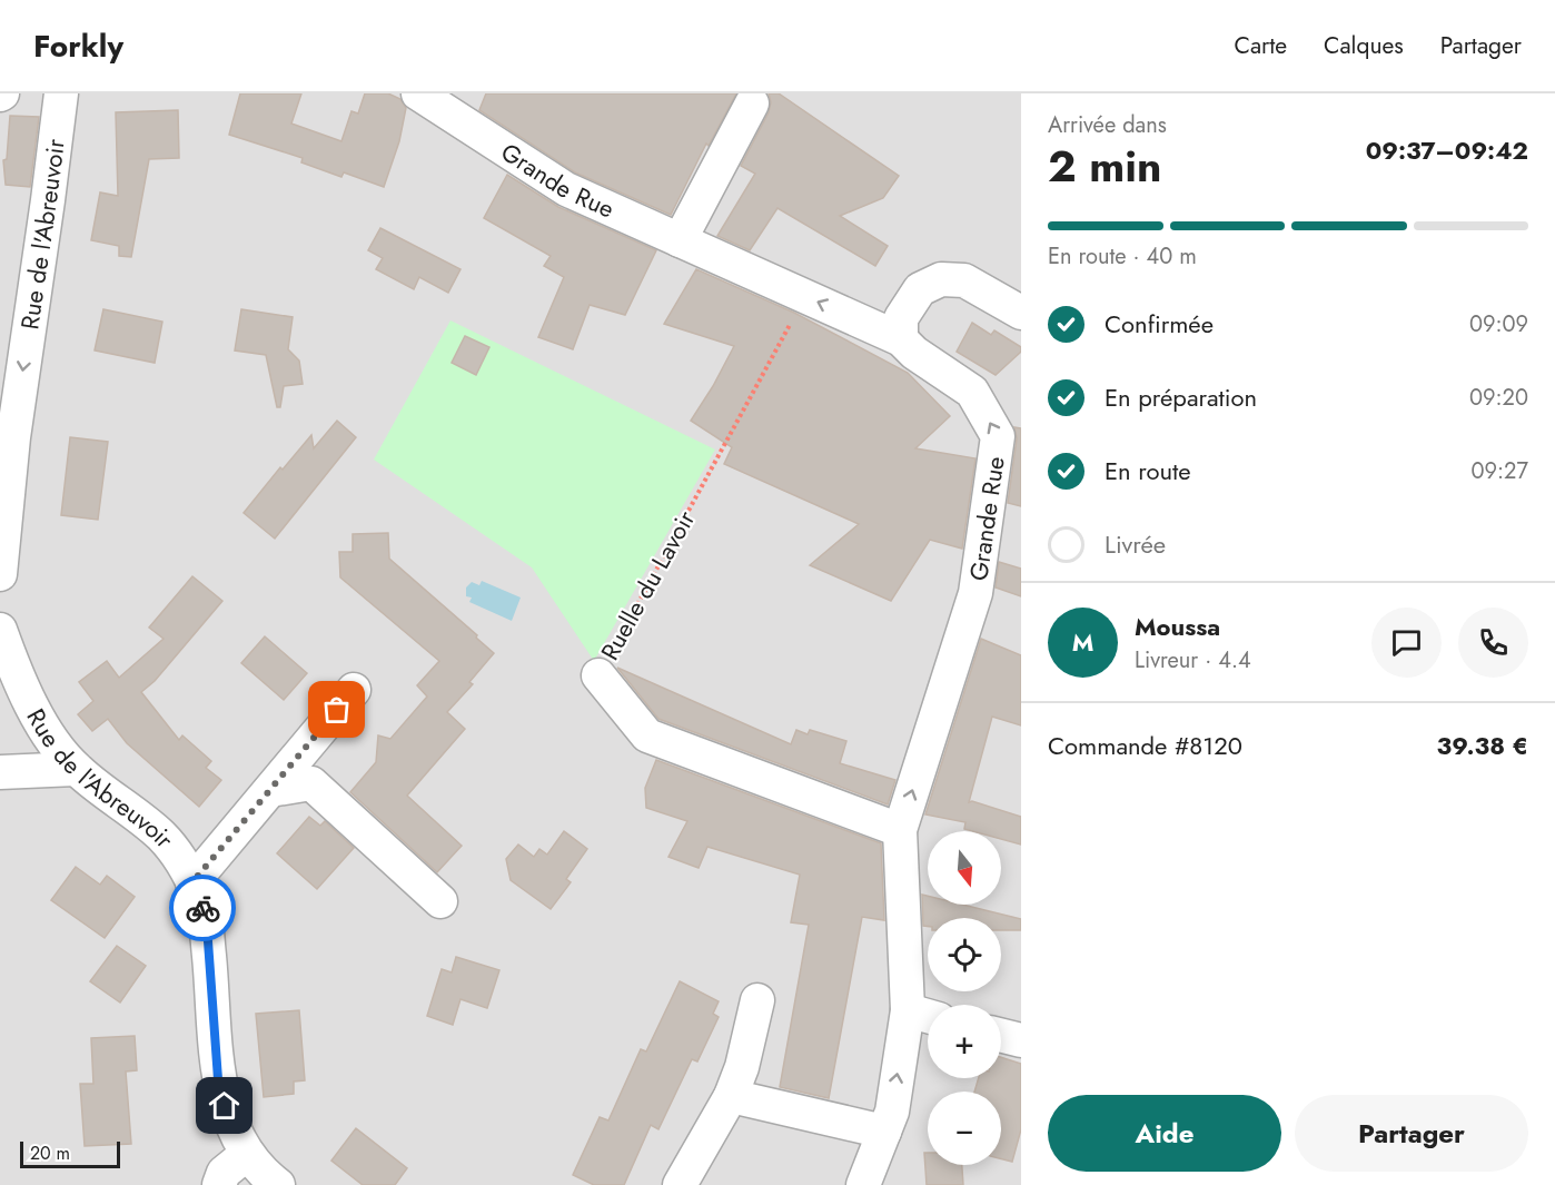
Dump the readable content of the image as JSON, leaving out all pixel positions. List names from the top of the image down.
{
  "streets": {
    "street": ["Grande Rue", "Rue de l'Abreuvoir", "Ruelle du Lavoir"]
  },
  "crossings": [
    ["Grande Rue", "Ruelle du Lavoir"]
  ],
  "one_way": ["Grande Rue", "Rue de l'Abreuvoir"],
  "scale_bar": "20 m",
  "north": "bottom",
  "page": {
    "header": "Forkly",
    "nav": ["Carte", "Calques", "Partager"],
    "heading": ["2 min", "Arrivée dans", "09:37–09:42"],
    "panel": [
      "Moussa",
      "Livreur · 4.4",
      "Commande #8120",
      "39.38 €"
    ],
    "bar": "En route · 40 m",
    "list": [
      ["Confirmée", "09:09"],
      ["En préparation", "09:20"],
      ["En route", "09:27"],
      "Livrée"
    ],
    "round": "M",
    "map_buttons": ["+", "−"],
    "buttons": ["Aide", "Partager"],
    "scale": "20 m"
  }
}
